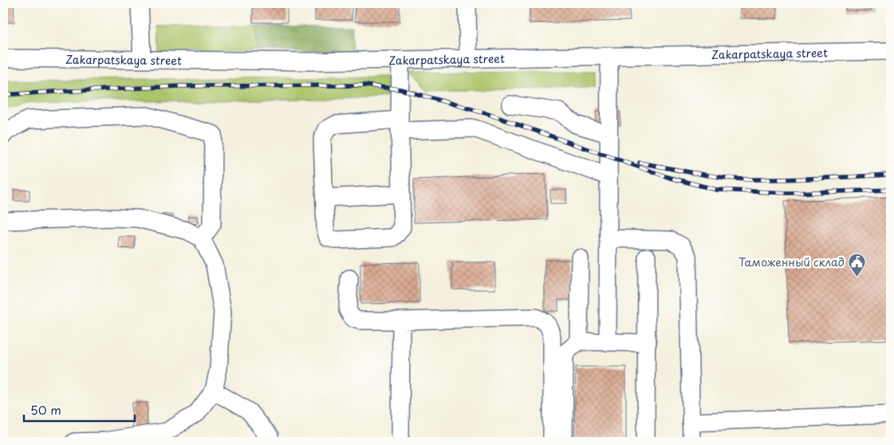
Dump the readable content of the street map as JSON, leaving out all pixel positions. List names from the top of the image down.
{
  "streets": {
    "street": ["Zakarpatskaya street"]
  },
  "places": {
    "public building": ["Таможенный склад"]
  },
  "scale_bar": "50 m"
}
